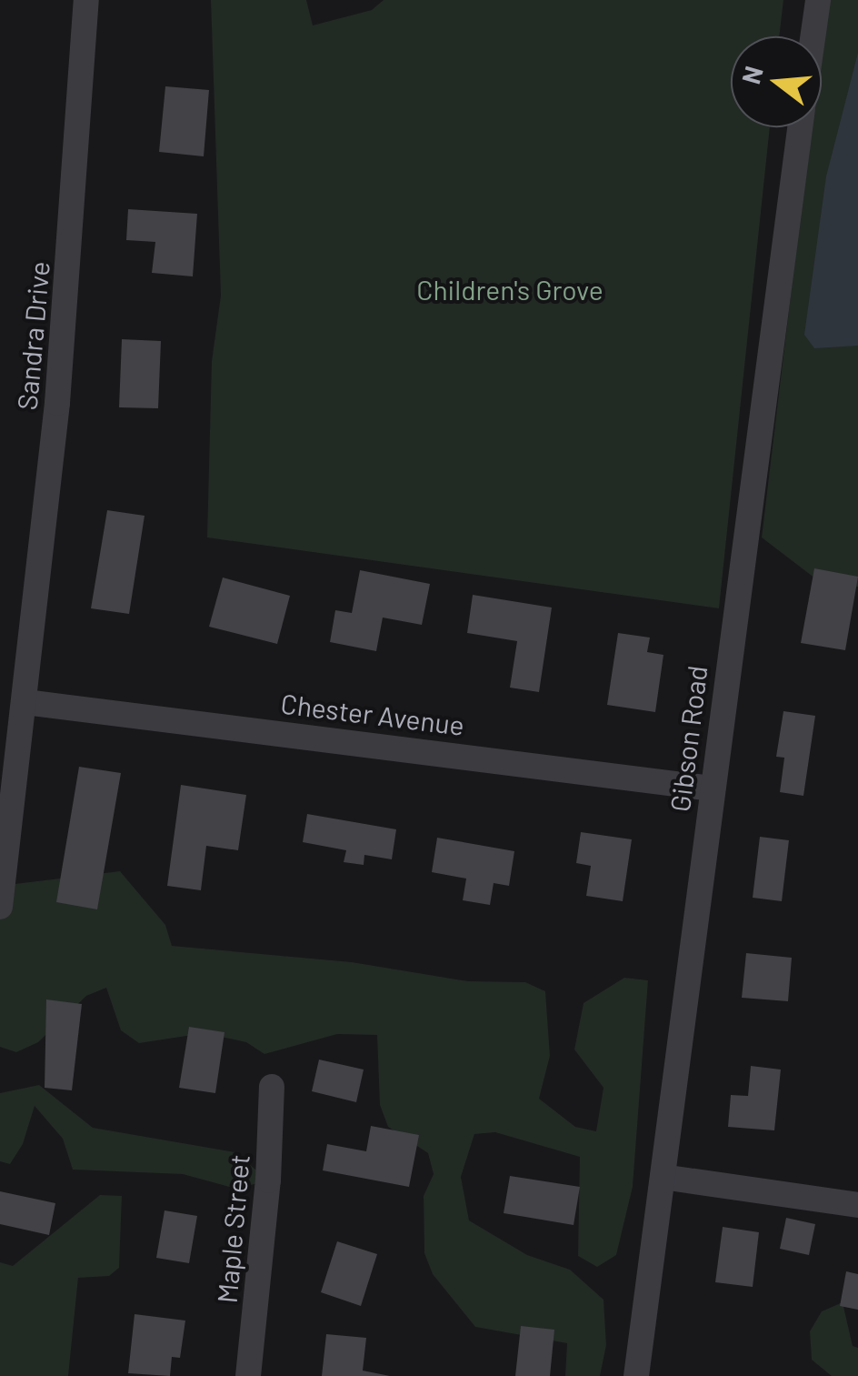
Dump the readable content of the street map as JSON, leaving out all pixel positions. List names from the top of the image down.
{
  "streets": {
    "street": [
      "Sandra Drive",
      "Chester Avenue",
      "Gibson Road",
      "Maple Street"
    ]
  },
  "crossings": [
    ["Sandra Drive", "Chester Avenue"],
    ["Chester Avenue", "Gibson Road"]
  ],
  "parks": ["Children's Grove"],
  "north": "left"
}
